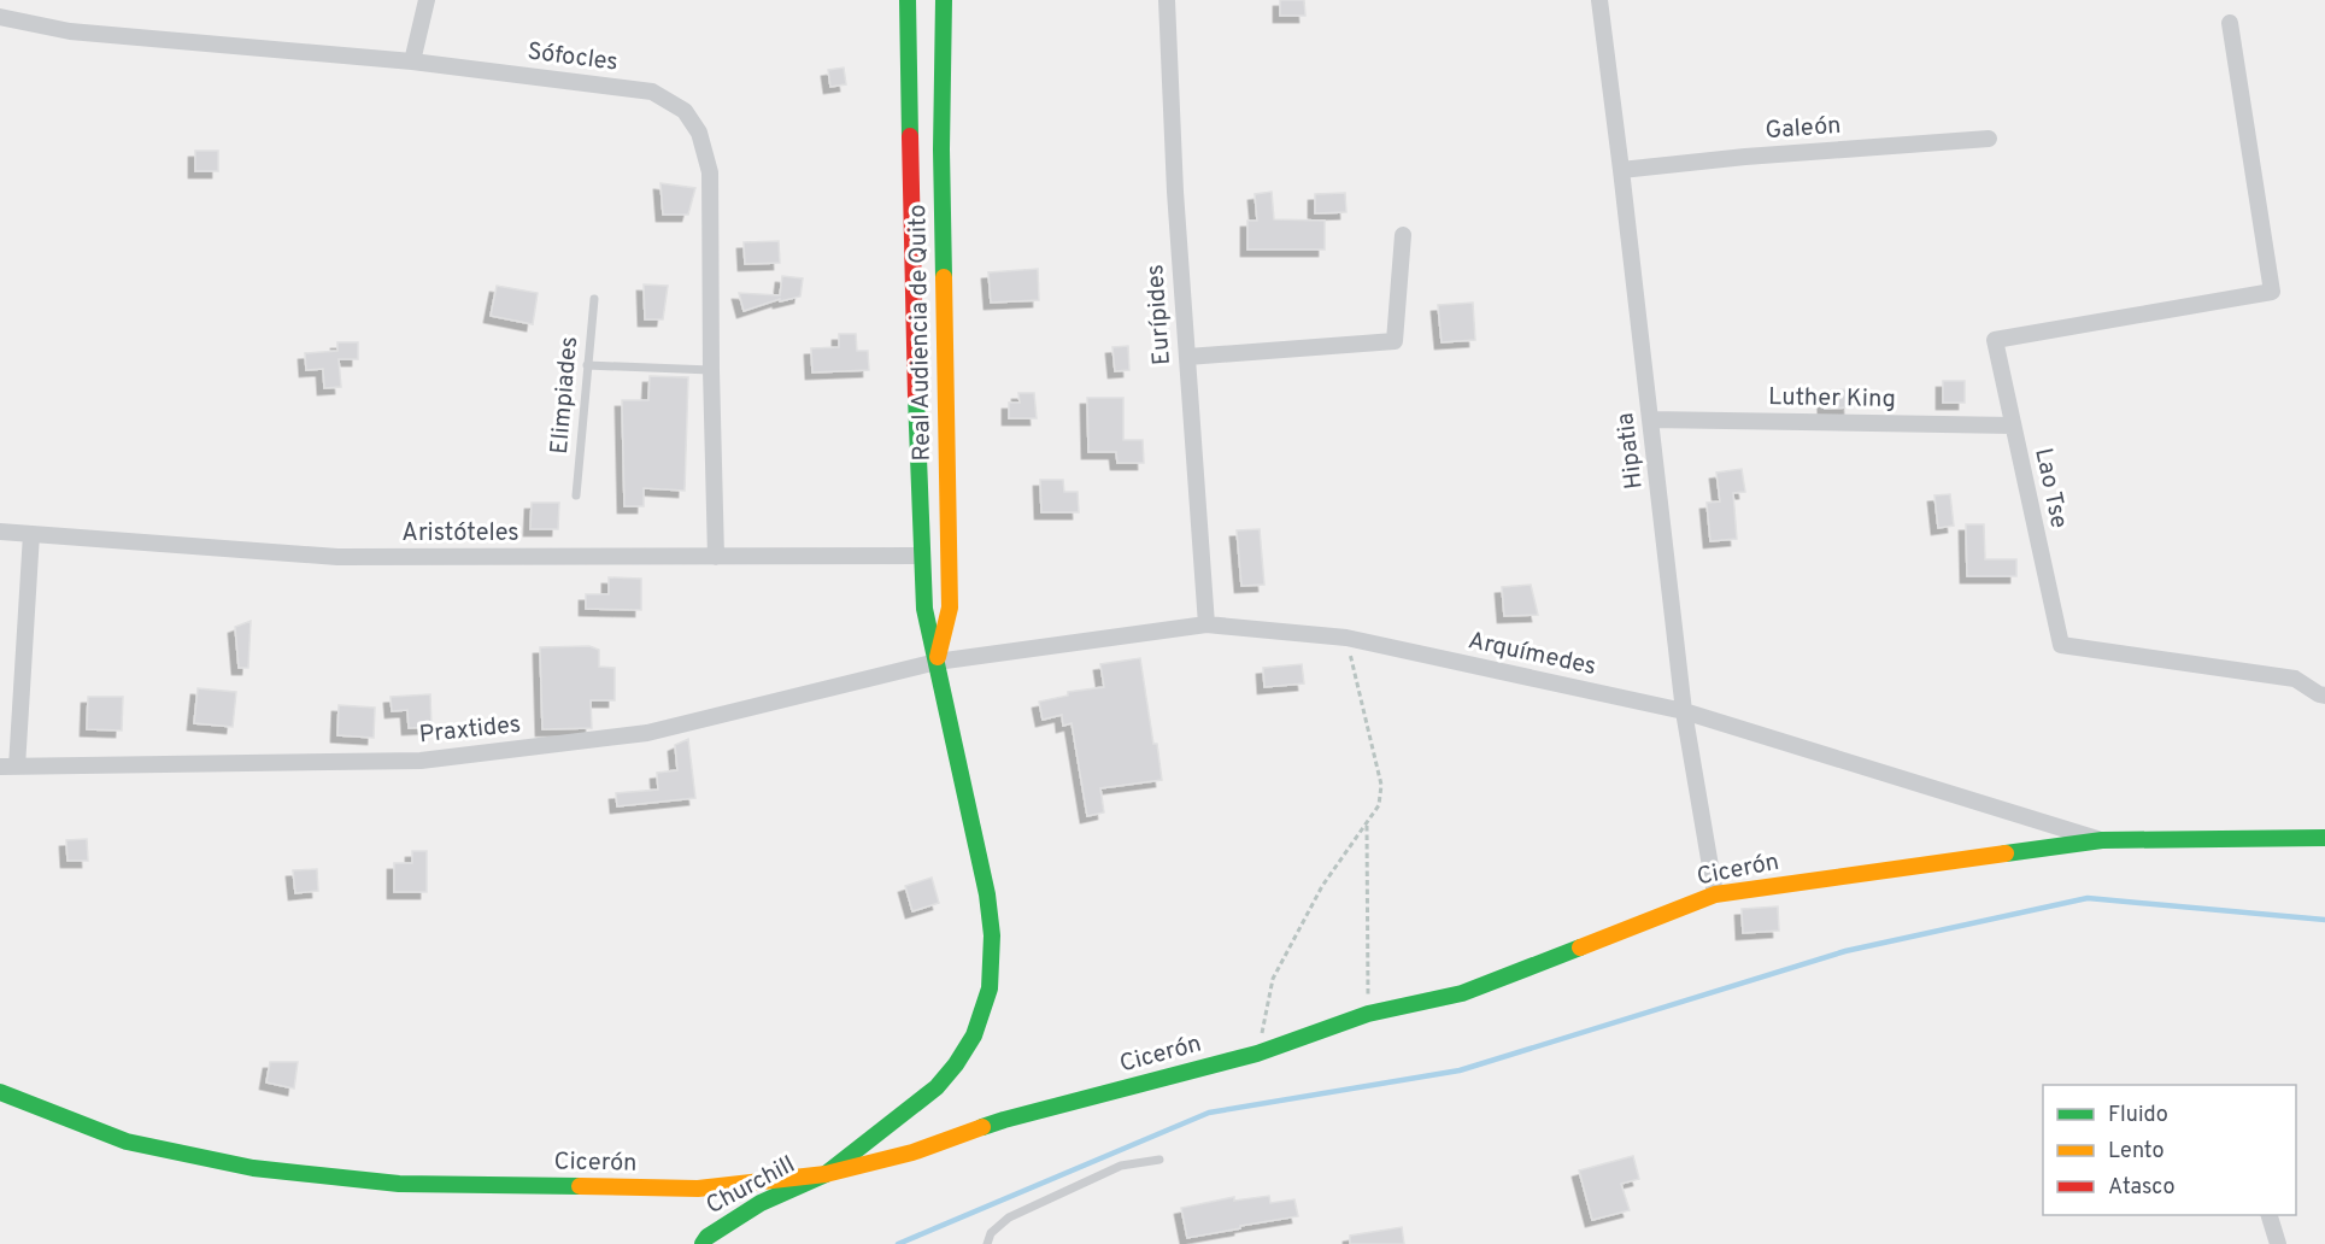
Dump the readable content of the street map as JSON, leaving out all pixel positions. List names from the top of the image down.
{
  "streets": {
    "street": [
      "Sófocles",
      "Galeón",
      "Eurípides",
      "Real Audiencia de Quito",
      "Luther King",
      "Hipatia",
      "Lao Tse",
      "Aristóteles",
      "Arquímedes",
      "Praxtides",
      "Cicerón",
      "Churchill"
    ],
    "lane": ["Elimpiades"]
  },
  "crossings": [
    ["Sófocles", "Aristóteles"],
    ["Galeón", "Hipatia"],
    ["Eurípides", "Arquímedes"],
    ["Real Audiencia de Quito", "Aristóteles"],
    ["Real Audiencia de Quito", "Arquímedes"],
    ["Real Audiencia de Quito", "Praxtides"],
    ["Real Audiencia de Quito", "Cicerón"],
    ["Real Audiencia de Quito", "Churchill"],
    ["Luther King", "Hipatia"],
    ["Luther King", "Lao Tse"],
    ["Hipatia", "Arquímedes"],
    ["Hipatia", "Cicerón"],
    ["Arquímedes", "Praxtides"],
    ["Arquímedes", "Cicerón"],
    ["Cicerón", "Churchill"]
  ],
  "legend": ["Fluido", "Lento", "Atasco"]
}
